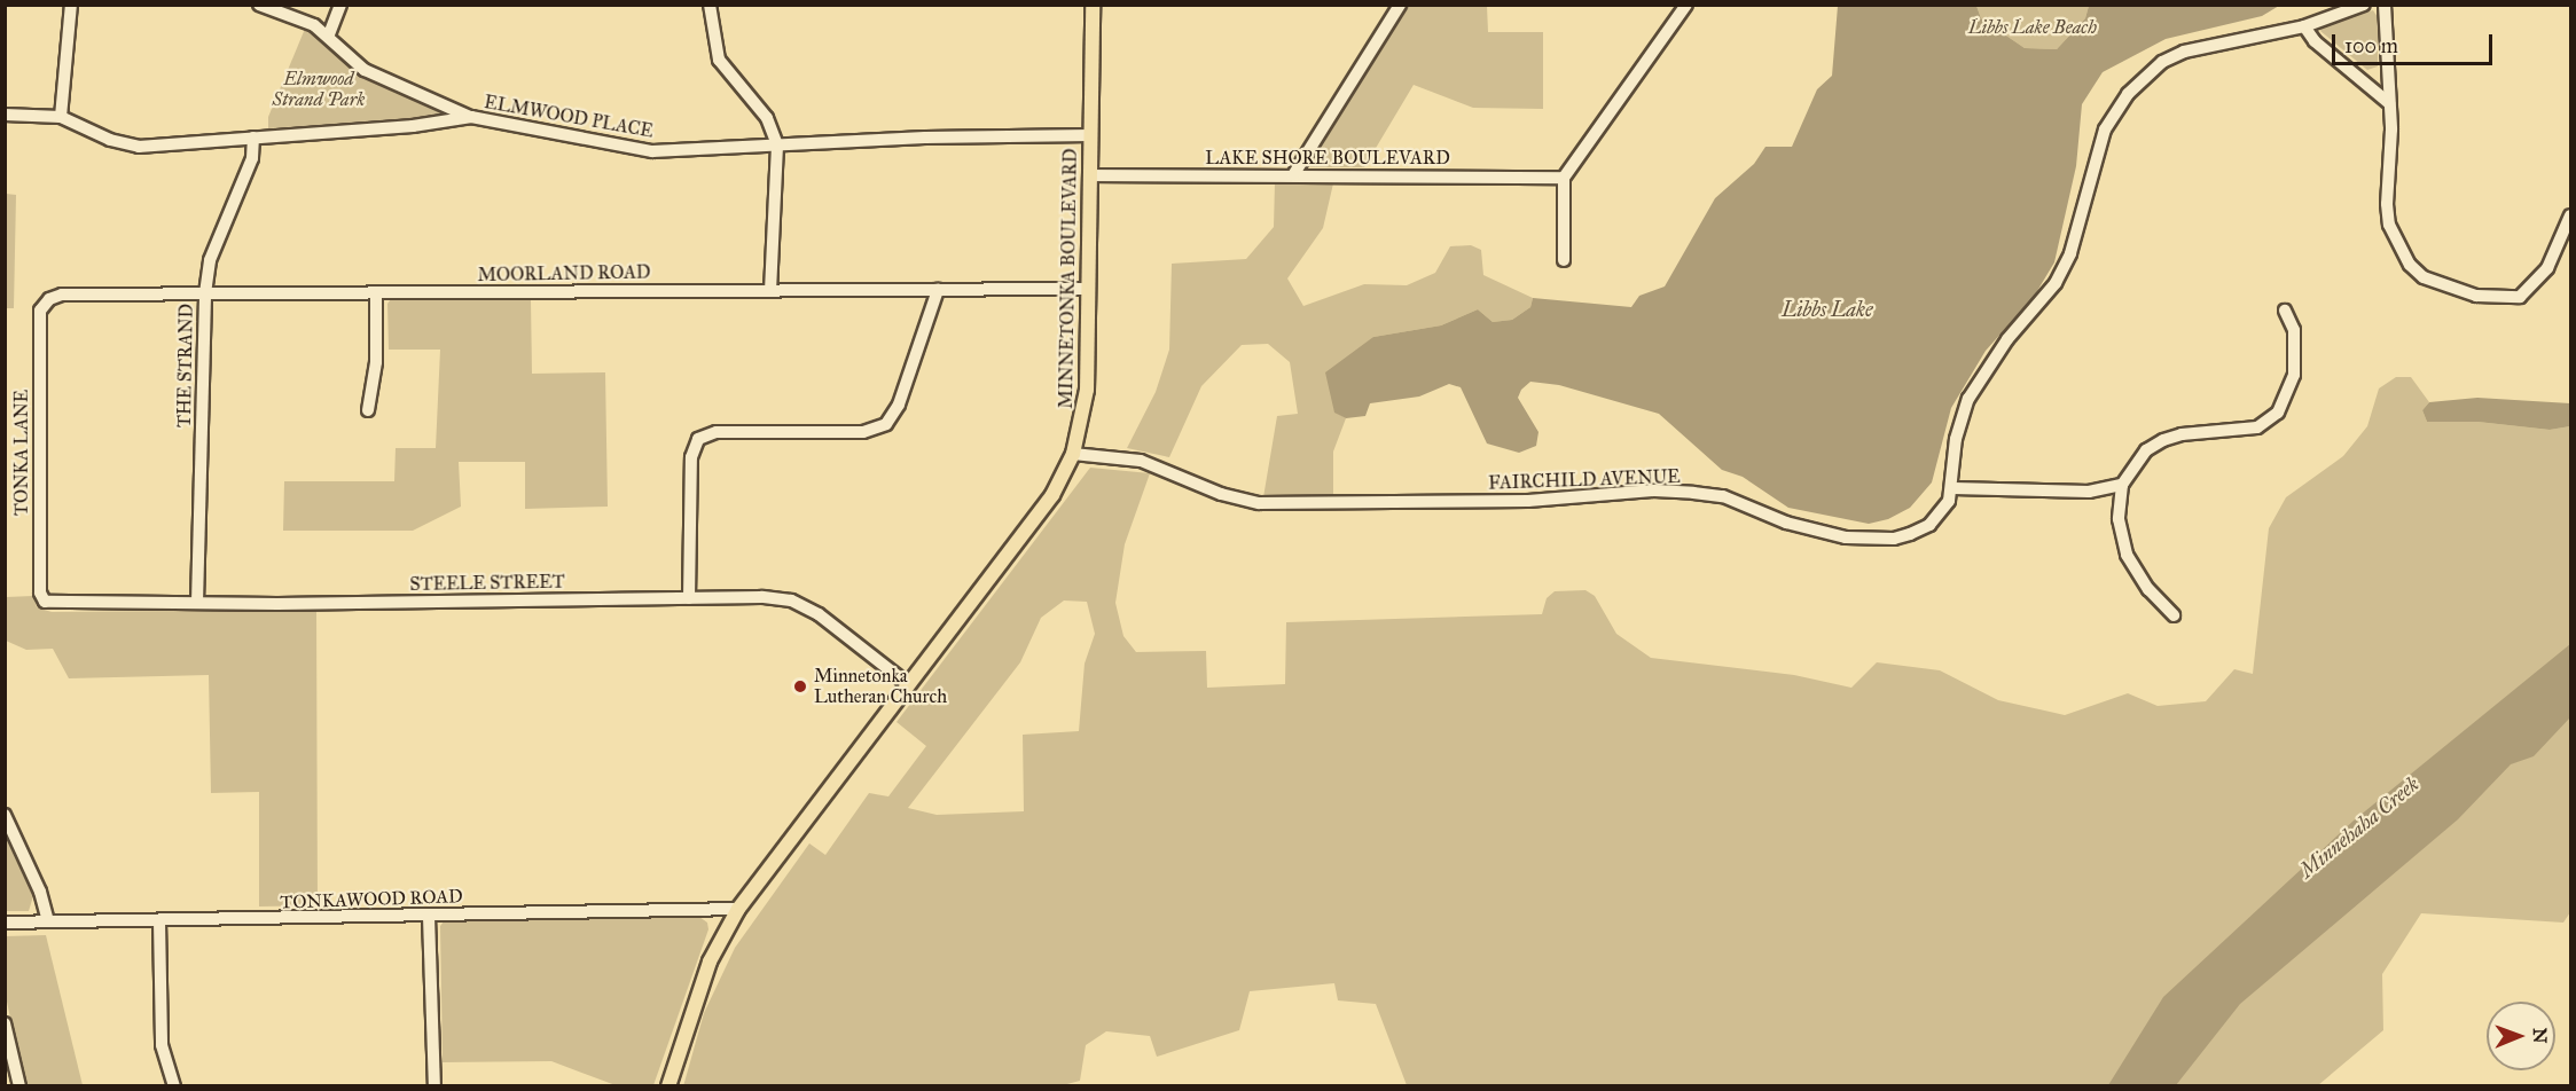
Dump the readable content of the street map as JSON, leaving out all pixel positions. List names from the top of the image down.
{
  "streets": {
    "main road": ["MINNETONKA BOULEVARD"],
    "street": [
      "ELMWOOD PLACE",
      "LAKE SHORE BOULEVARD",
      "MOORLAND ROAD",
      "THE STRAND",
      "TONKA LANE",
      "FAIRCHILD AVENUE",
      "STEELE STREET",
      "TONKAWOOD ROAD"
    ]
  },
  "crossings": [
    ["ELMWOOD PLACE", "MINNETONKA BOULEVARD"],
    ["ELMWOOD PLACE", "THE STRAND"],
    ["LAKE SHORE BOULEVARD", "MINNETONKA BOULEVARD"],
    ["MOORLAND ROAD", "MINNETONKA BOULEVARD"],
    ["MOORLAND ROAD", "THE STRAND"],
    ["MOORLAND ROAD", "TONKA LANE"],
    ["MINNETONKA BOULEVARD", "FAIRCHILD AVENUE"],
    ["MINNETONKA BOULEVARD", "STEELE STREET"],
    ["MINNETONKA BOULEVARD", "TONKAWOOD ROAD"],
    ["THE STRAND", "STEELE STREET"],
    ["TONKA LANE", "STEELE STREET"]
  ],
  "water": ["Libbs Lake", "Minnehaha Creek"],
  "parks": ["Libbs Lake Beach", "Elmwood Strand Park"],
  "places": ["Minnetonka Lutheran Church"],
  "scale_bar": "100 m",
  "north": "right"
}
